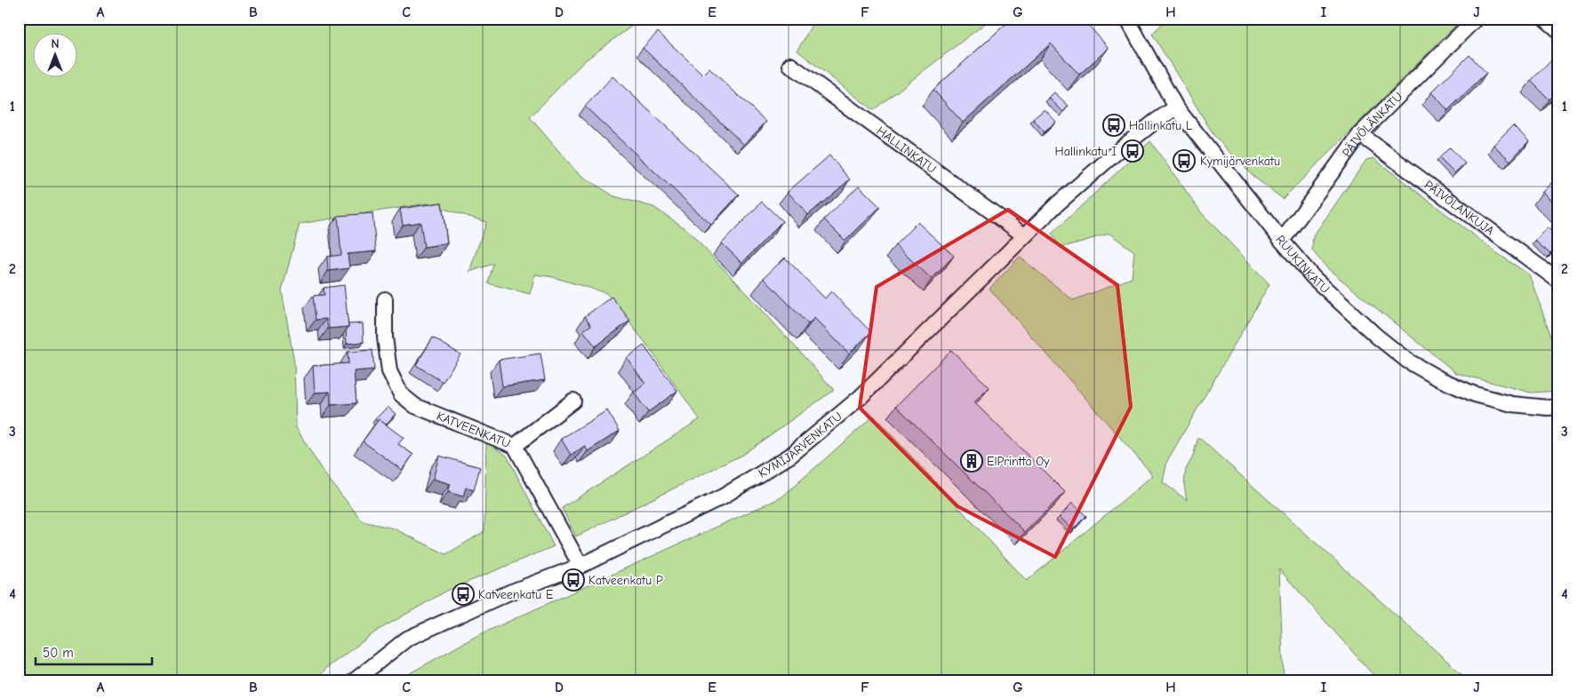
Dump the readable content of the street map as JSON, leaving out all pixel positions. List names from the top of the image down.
{
  "streets": {
    "street": [
      "PÄIVÖLÄNKATU",
      "HALLINKATU",
      "PÄIVÖLÄNKUJA",
      "RUUKINKATU",
      "KATVEENKATU",
      "KYMIJÄRVENKATU"
    ]
  },
  "crossings": [
    ["PÄIVÖLÄNKATU", "PÄIVÖLÄNKUJA"],
    ["PÄIVÖLÄNKATU", "RUUKINKATU"],
    ["HALLINKATU", "KYMIJÄRVENKATU"],
    ["RUUKINKATU", "KYMIJÄRVENKATU"],
    ["KATVEENKATU", "KYMIJÄRVENKATU"]
  ],
  "places": {
    "bus stop": [
      "Hallinkatu L",
      "Hallinkatu I",
      "Kymijärvenkatu",
      "Katveenkatu P",
      "Katveenkatu E"
    ],
    "building": ["ElPrintta Oy"]
  },
  "scale_bar": "50 m",
  "north": "top",
  "grid": {
    "columns": [
      "A",
      "B",
      "C",
      "D",
      "E",
      "F",
      "G",
      "H",
      "I",
      "J"
    ],
    "rows": [
      "1",
      "2",
      "3",
      "4"
    ]
  }
}
